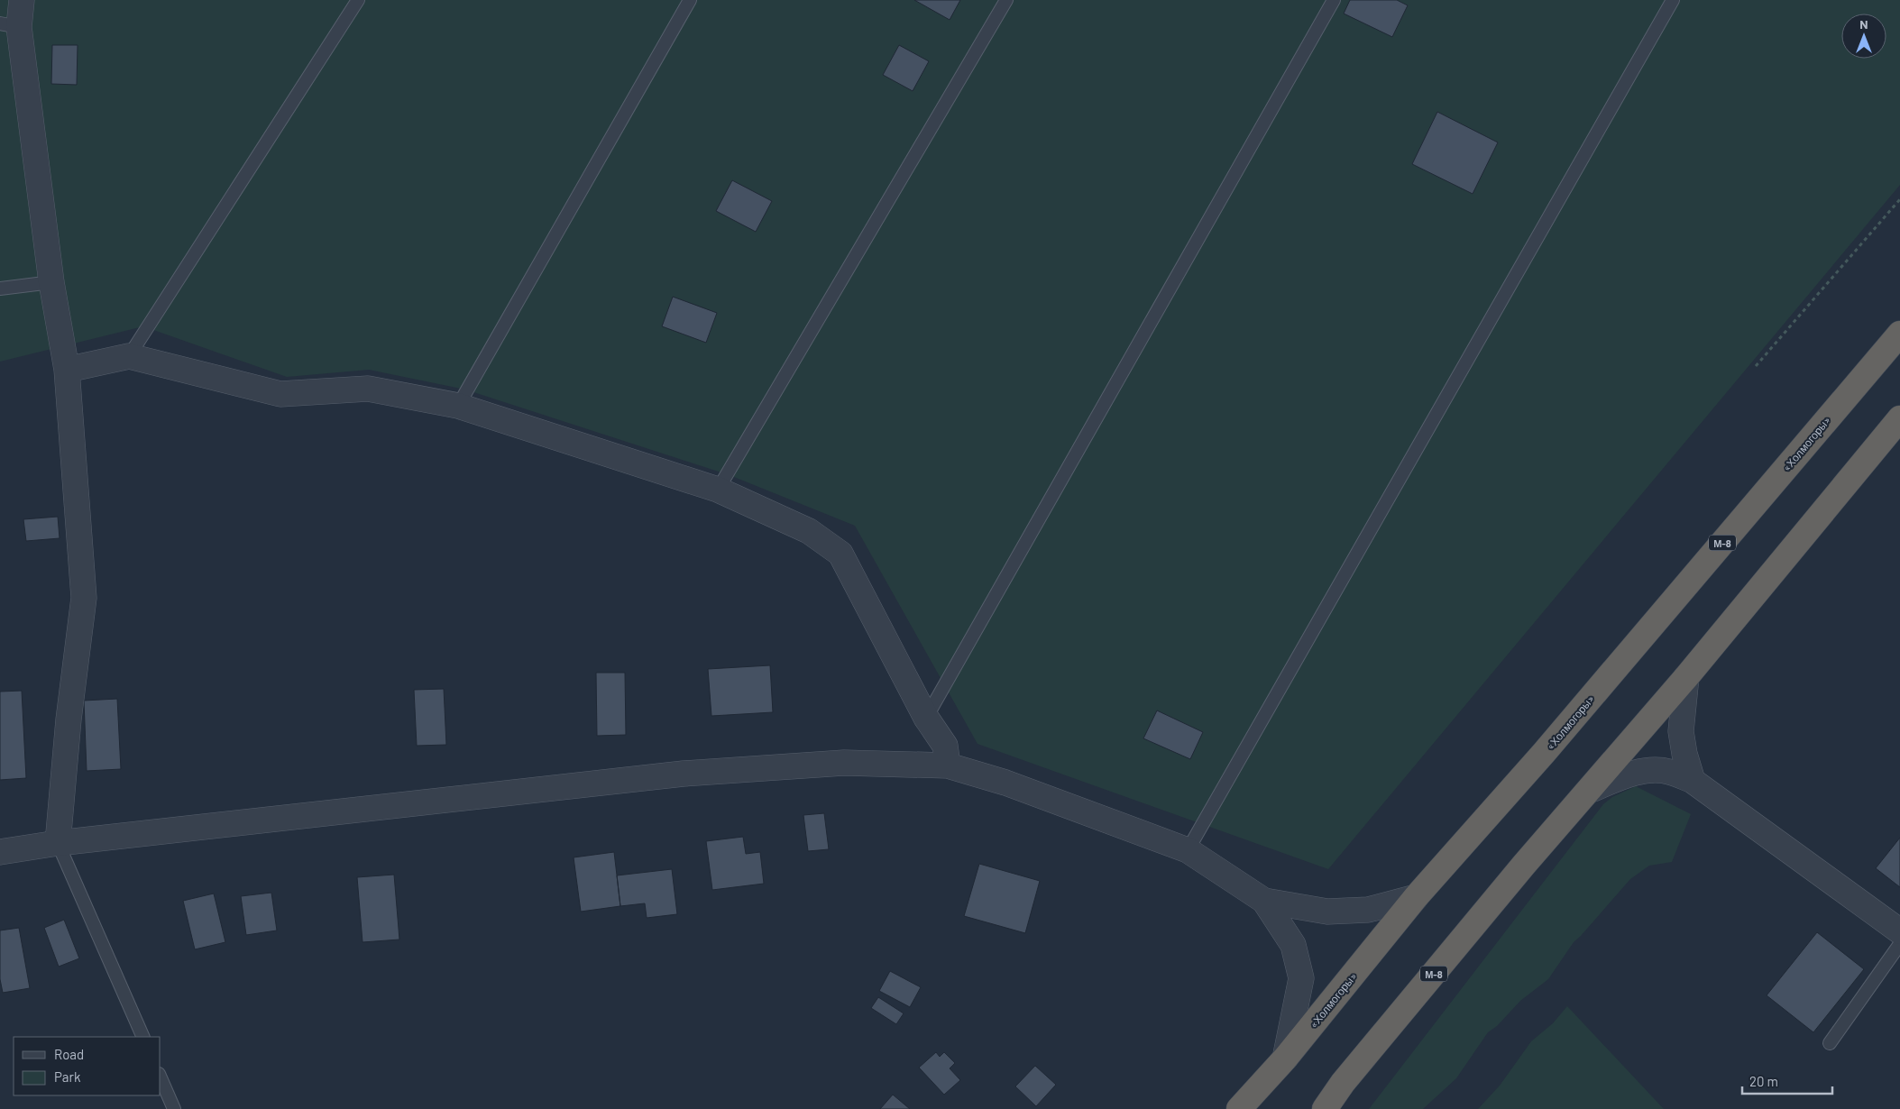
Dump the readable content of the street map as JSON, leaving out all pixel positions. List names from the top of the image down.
{
  "streets": {
    "highway": ["«Холмогоры»", "М-8"]
  },
  "legend": ["Road", "Park"],
  "scale_bar": "20 m",
  "north": "top"
}
